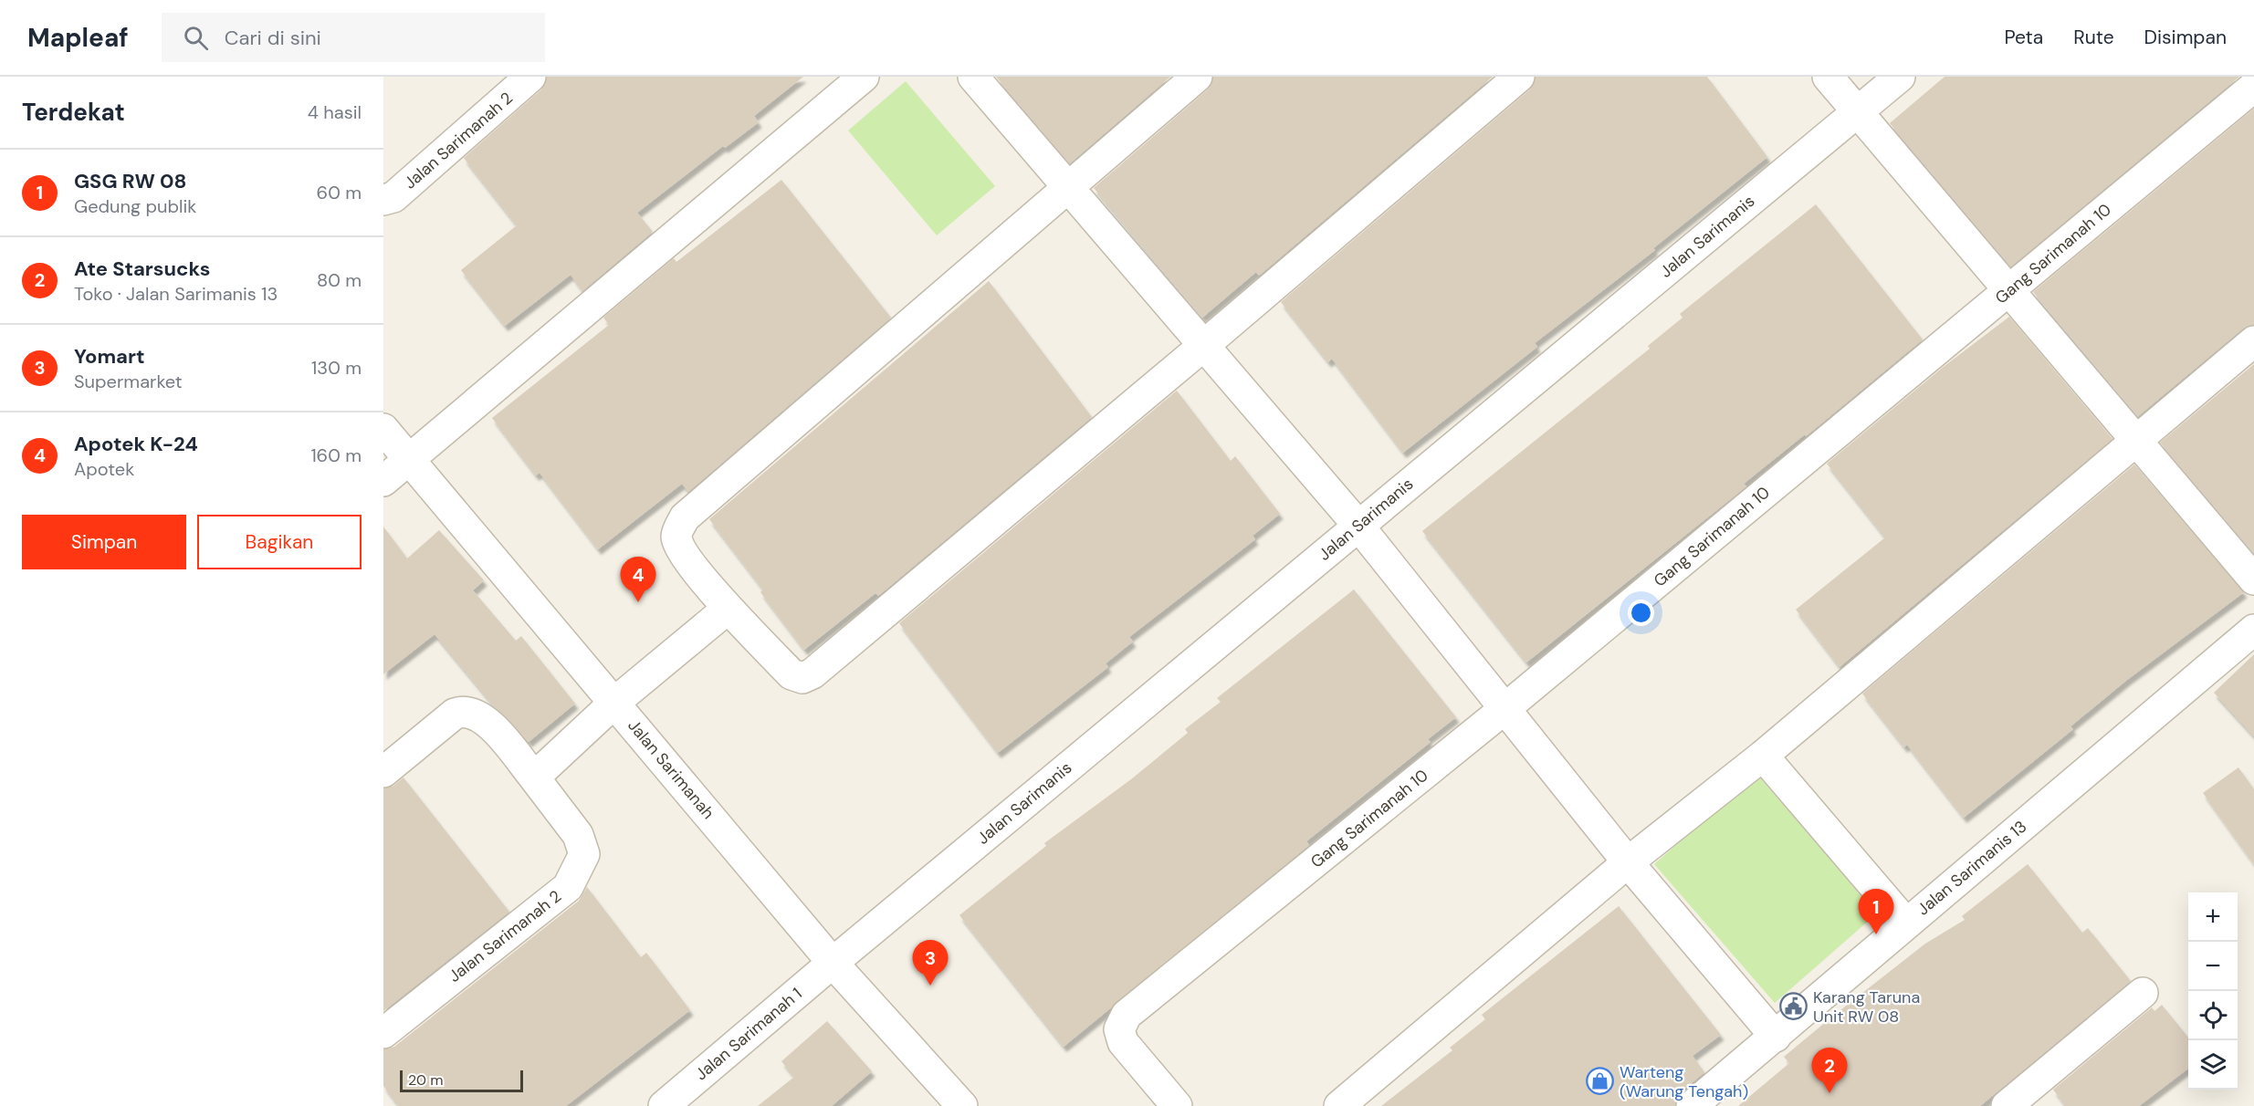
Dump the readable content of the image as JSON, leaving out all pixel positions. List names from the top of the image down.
{
  "streets": {
    "street": [
      "Jalan Sarimanah 2",
      "Jalan Sarimanis",
      "Gang Sarimanah 10",
      "Jalan Sarimanah",
      "Jalan Sarimanis 13",
      "Jalan Sarimanah 1"
    ]
  },
  "crossings": [
    ["Jalan Sarimanis", "Jalan Sarimanah"],
    ["Jalan Sarimanis", "Jalan Sarimanah 1"],
    ["Jalan Sarimanah", "Jalan Sarimanah 1"]
  ],
  "places": {
    "public building": ["Karang Taruna Unit RW 08"],
    "shop": ["Warteng (Warung Tengah)"]
  },
  "scale_bar": "20 m",
  "page": {
    "header": "Mapleaf",
    "search": "Cari di sini",
    "nav": ["Peta", "Rute", "Disimpan"],
    "heading": ["Terdekat", "4 hasil"],
    "list": [
      {
        "mark": "1",
        "name": "GSG RW 08",
        "note": "Gedung publik",
        "value": "60 m"
      },
      {
        "mark": "2",
        "name": "Ate Starsucks",
        "note": "Toko · Jalan Sarimanis 13",
        "value": "80 m"
      },
      {
        "mark": "3",
        "name": "Yomart",
        "note": "Supermarket",
        "value": "130 m"
      },
      {
        "mark": "4",
        "name": "Apotek K-24",
        "note": "Apotek",
        "value": "160 m"
      }
    ],
    "buttons": ["Simpan", "Bagikan"],
    "pins": [
      "4",
      "1",
      "3",
      "2"
    ],
    "map_buttons": ["+", "−"],
    "scale": "20 m"
  }
}
